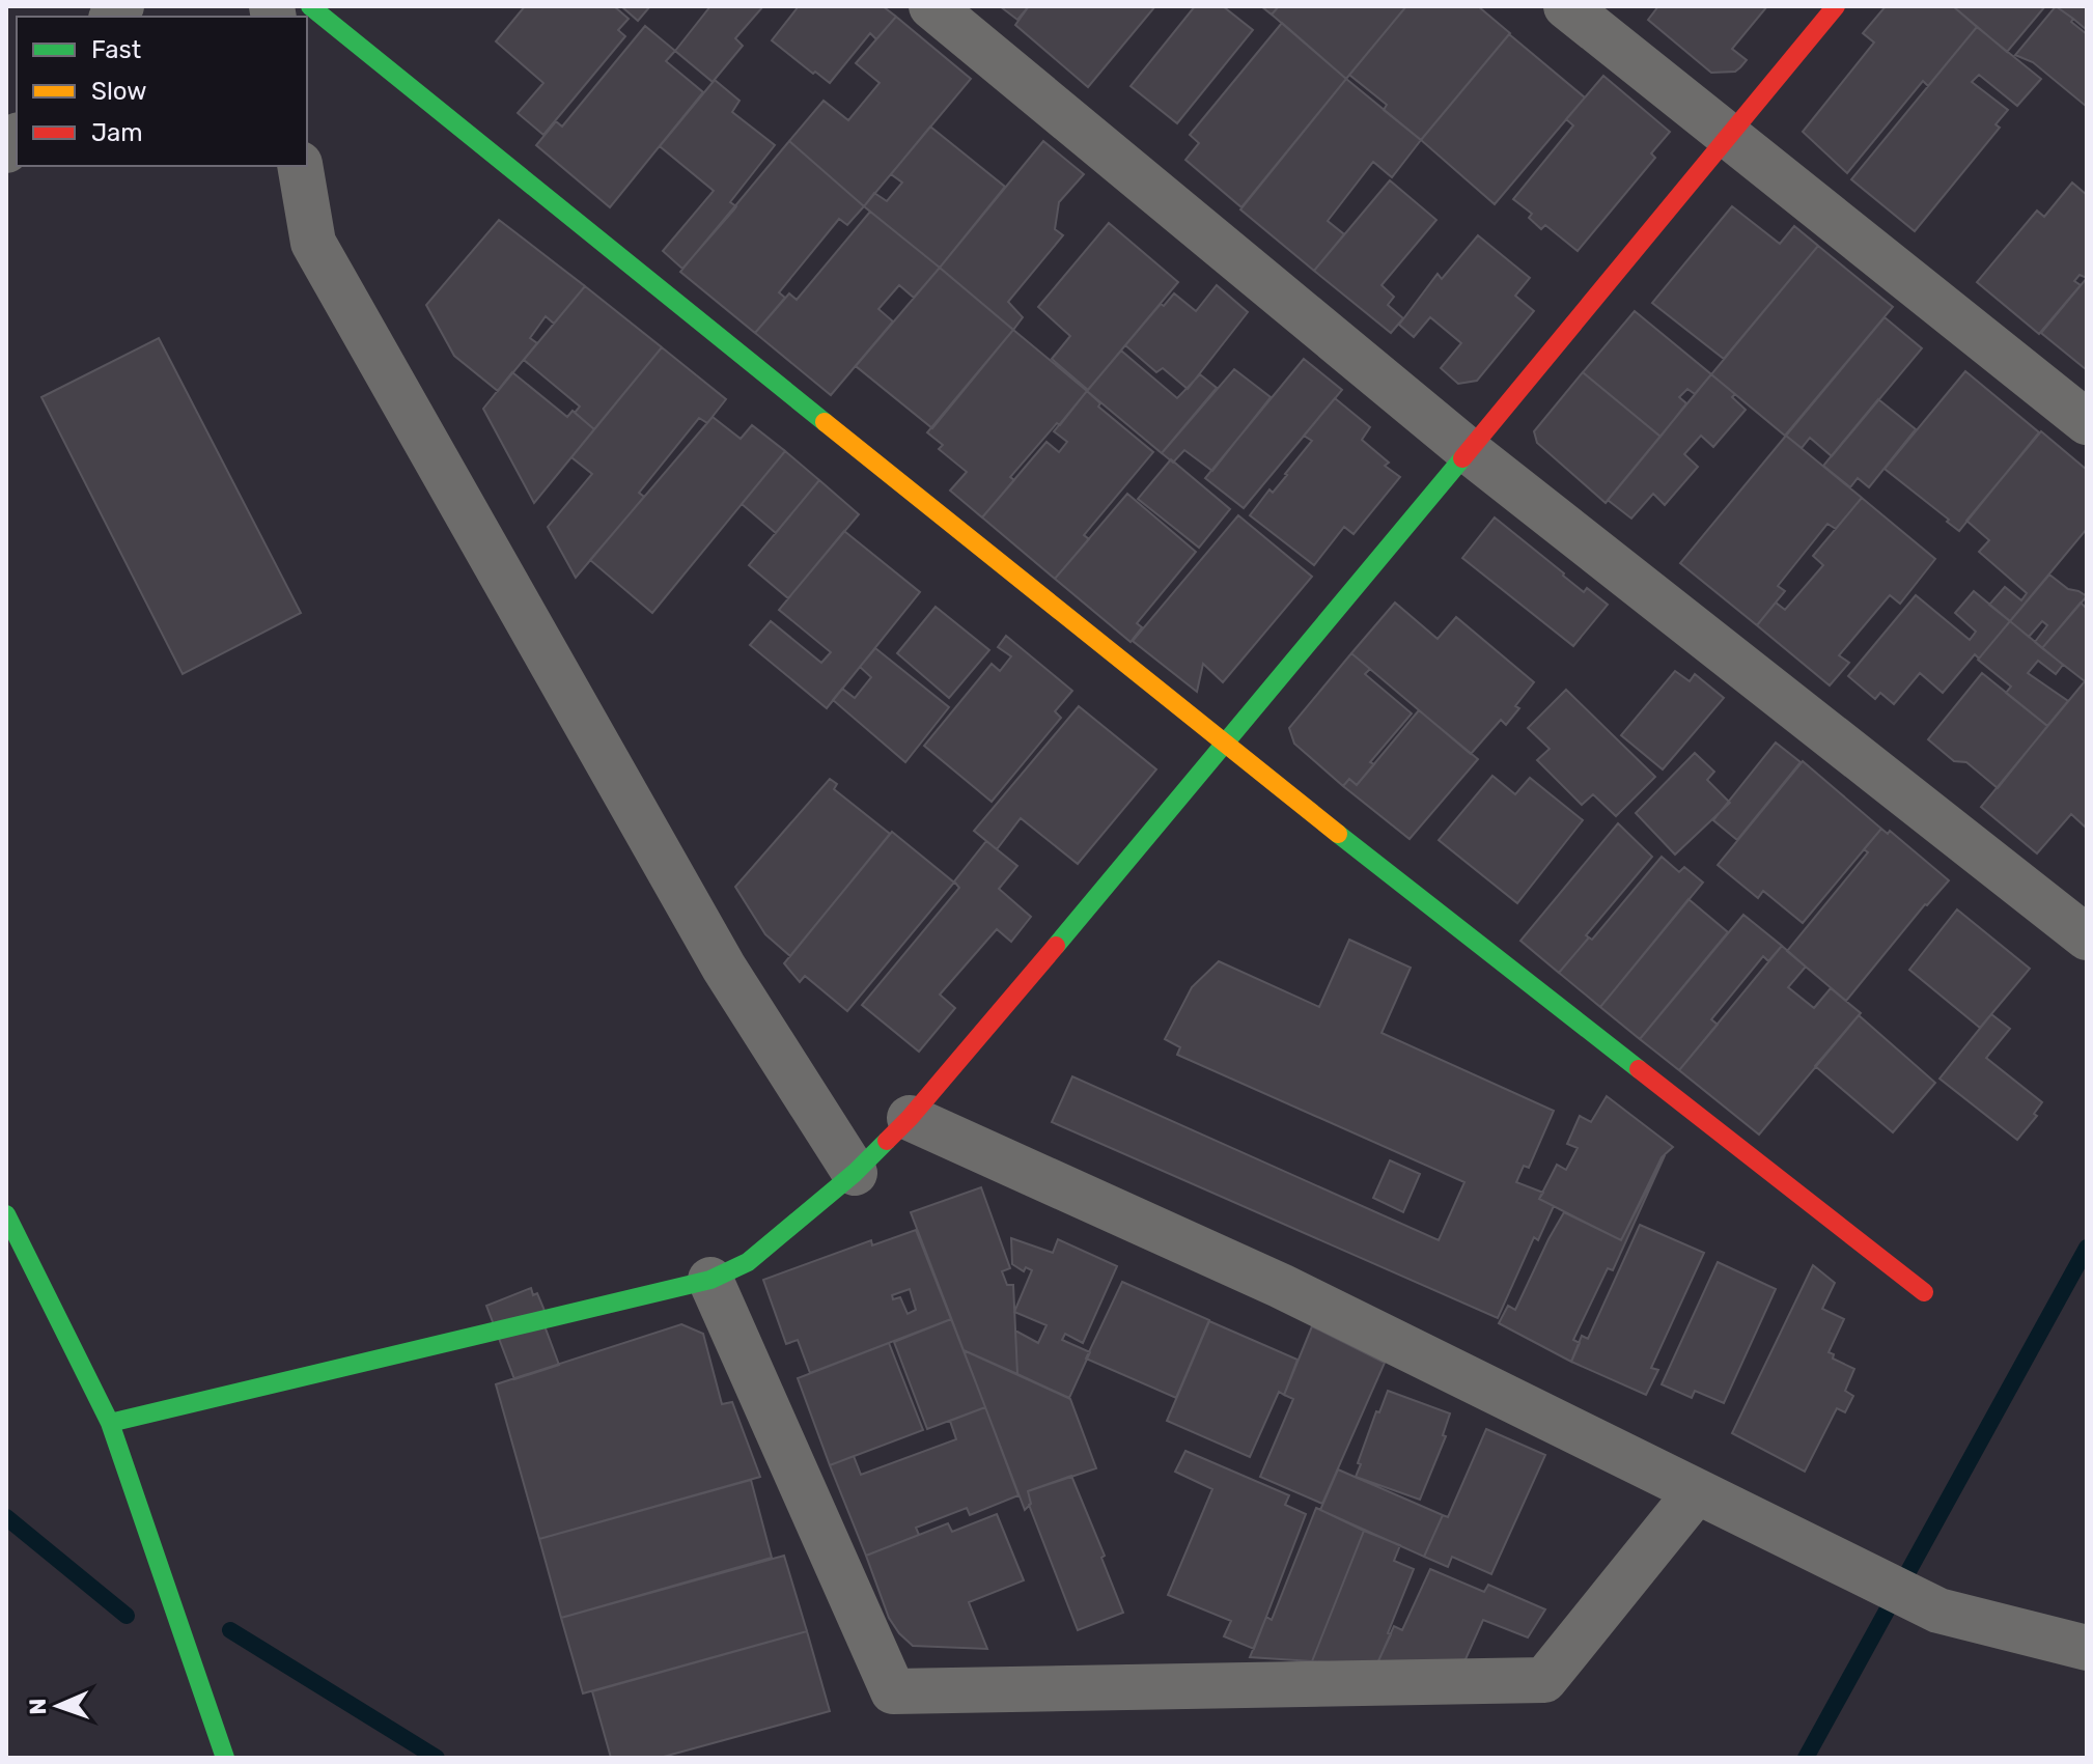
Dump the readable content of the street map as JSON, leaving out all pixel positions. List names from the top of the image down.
{
  "legend": ["Fast", "Slow", "Jam"],
  "north": "left"
}
